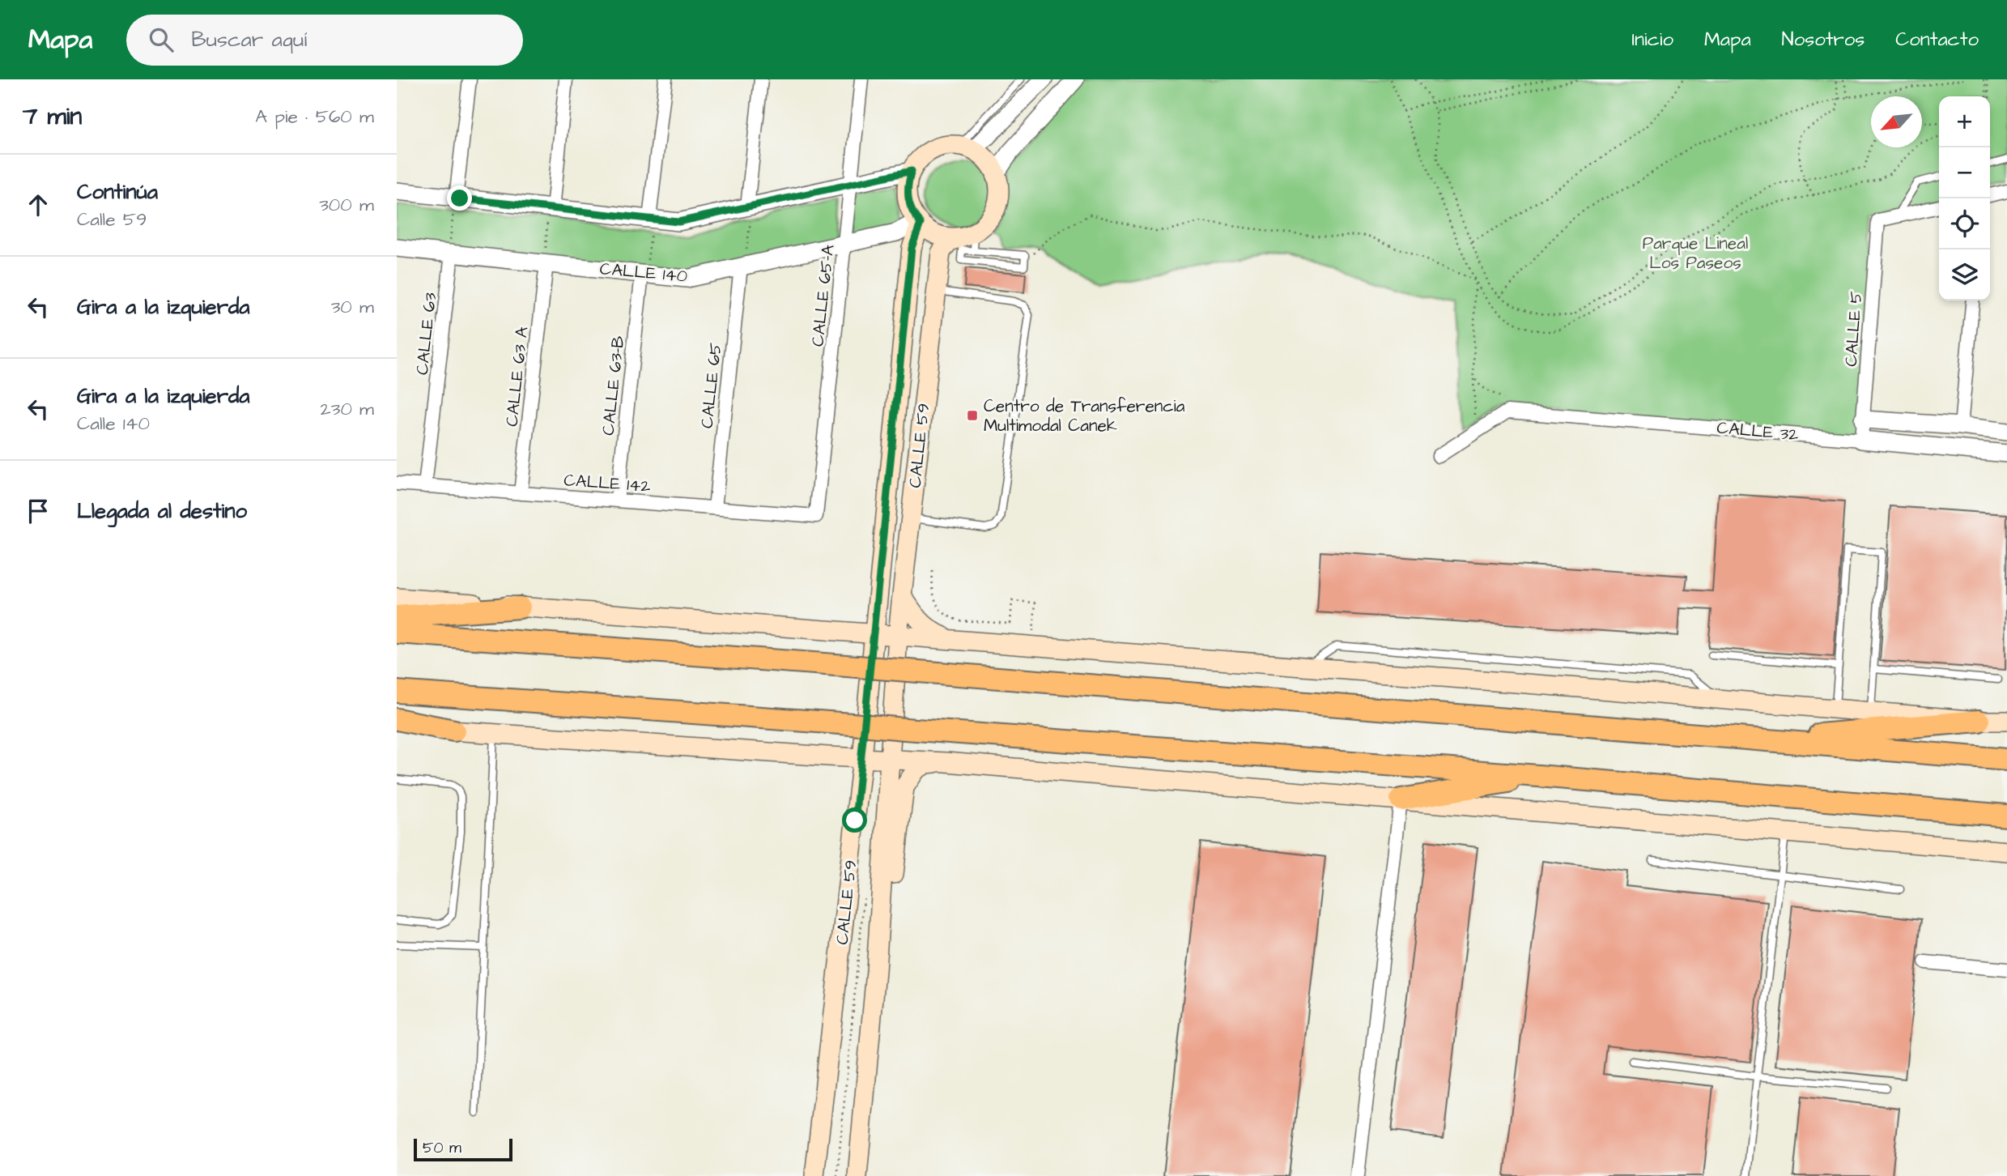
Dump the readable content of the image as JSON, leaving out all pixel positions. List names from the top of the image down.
{
  "streets": {
    "main road": ["CALLE 59"],
    "street": [
      "CALLE 140",
      "CALLE 65-A",
      "CALLE 5",
      "CALLE 63",
      "CALLE 63 A",
      "CALLE 63-B",
      "CALLE 65",
      "CALLE 32",
      "CALLE 142"
    ]
  },
  "crossings": [
    ["CALLE 140", "CALLE 65-A"],
    ["CALLE 140", "CALLE 63"],
    ["CALLE 140", "CALLE 63 A"],
    ["CALLE 140", "CALLE 63-B"],
    ["CALLE 140", "CALLE 65"],
    ["CALLE 140", "CALLE 59"],
    ["CALLE 65-A", "CALLE 142"],
    ["CALLE 5", "CALLE 32"],
    ["CALLE 63", "CALLE 142"],
    ["CALLE 63 A", "CALLE 142"],
    ["CALLE 63-B", "CALLE 142"],
    ["CALLE 65", "CALLE 142"]
  ],
  "parks": ["Parque Lineal Los Paseos"],
  "places": {
    "transit": ["Centro de Transferencia Multimodal Canek"]
  },
  "scale_bar": "50 m",
  "north": "bottom left",
  "page": {
    "header": "Mapa",
    "search": "Buscar aquí",
    "nav": [
      "Inicio",
      "Mapa",
      "Nosotros",
      "Contacto"
    ],
    "heading": ["7 min", "A pie · 560 m"],
    "map_buttons": ["+", "−"],
    "list": [
      ["Continúa", "Calle 59", "300 m"],
      ["Gira a la izquierda", "30 m"],
      ["Gira a la izquierda", "Calle 140", "230 m"],
      "Llegada al destino"
    ],
    "scale": "50 m"
  }
}
